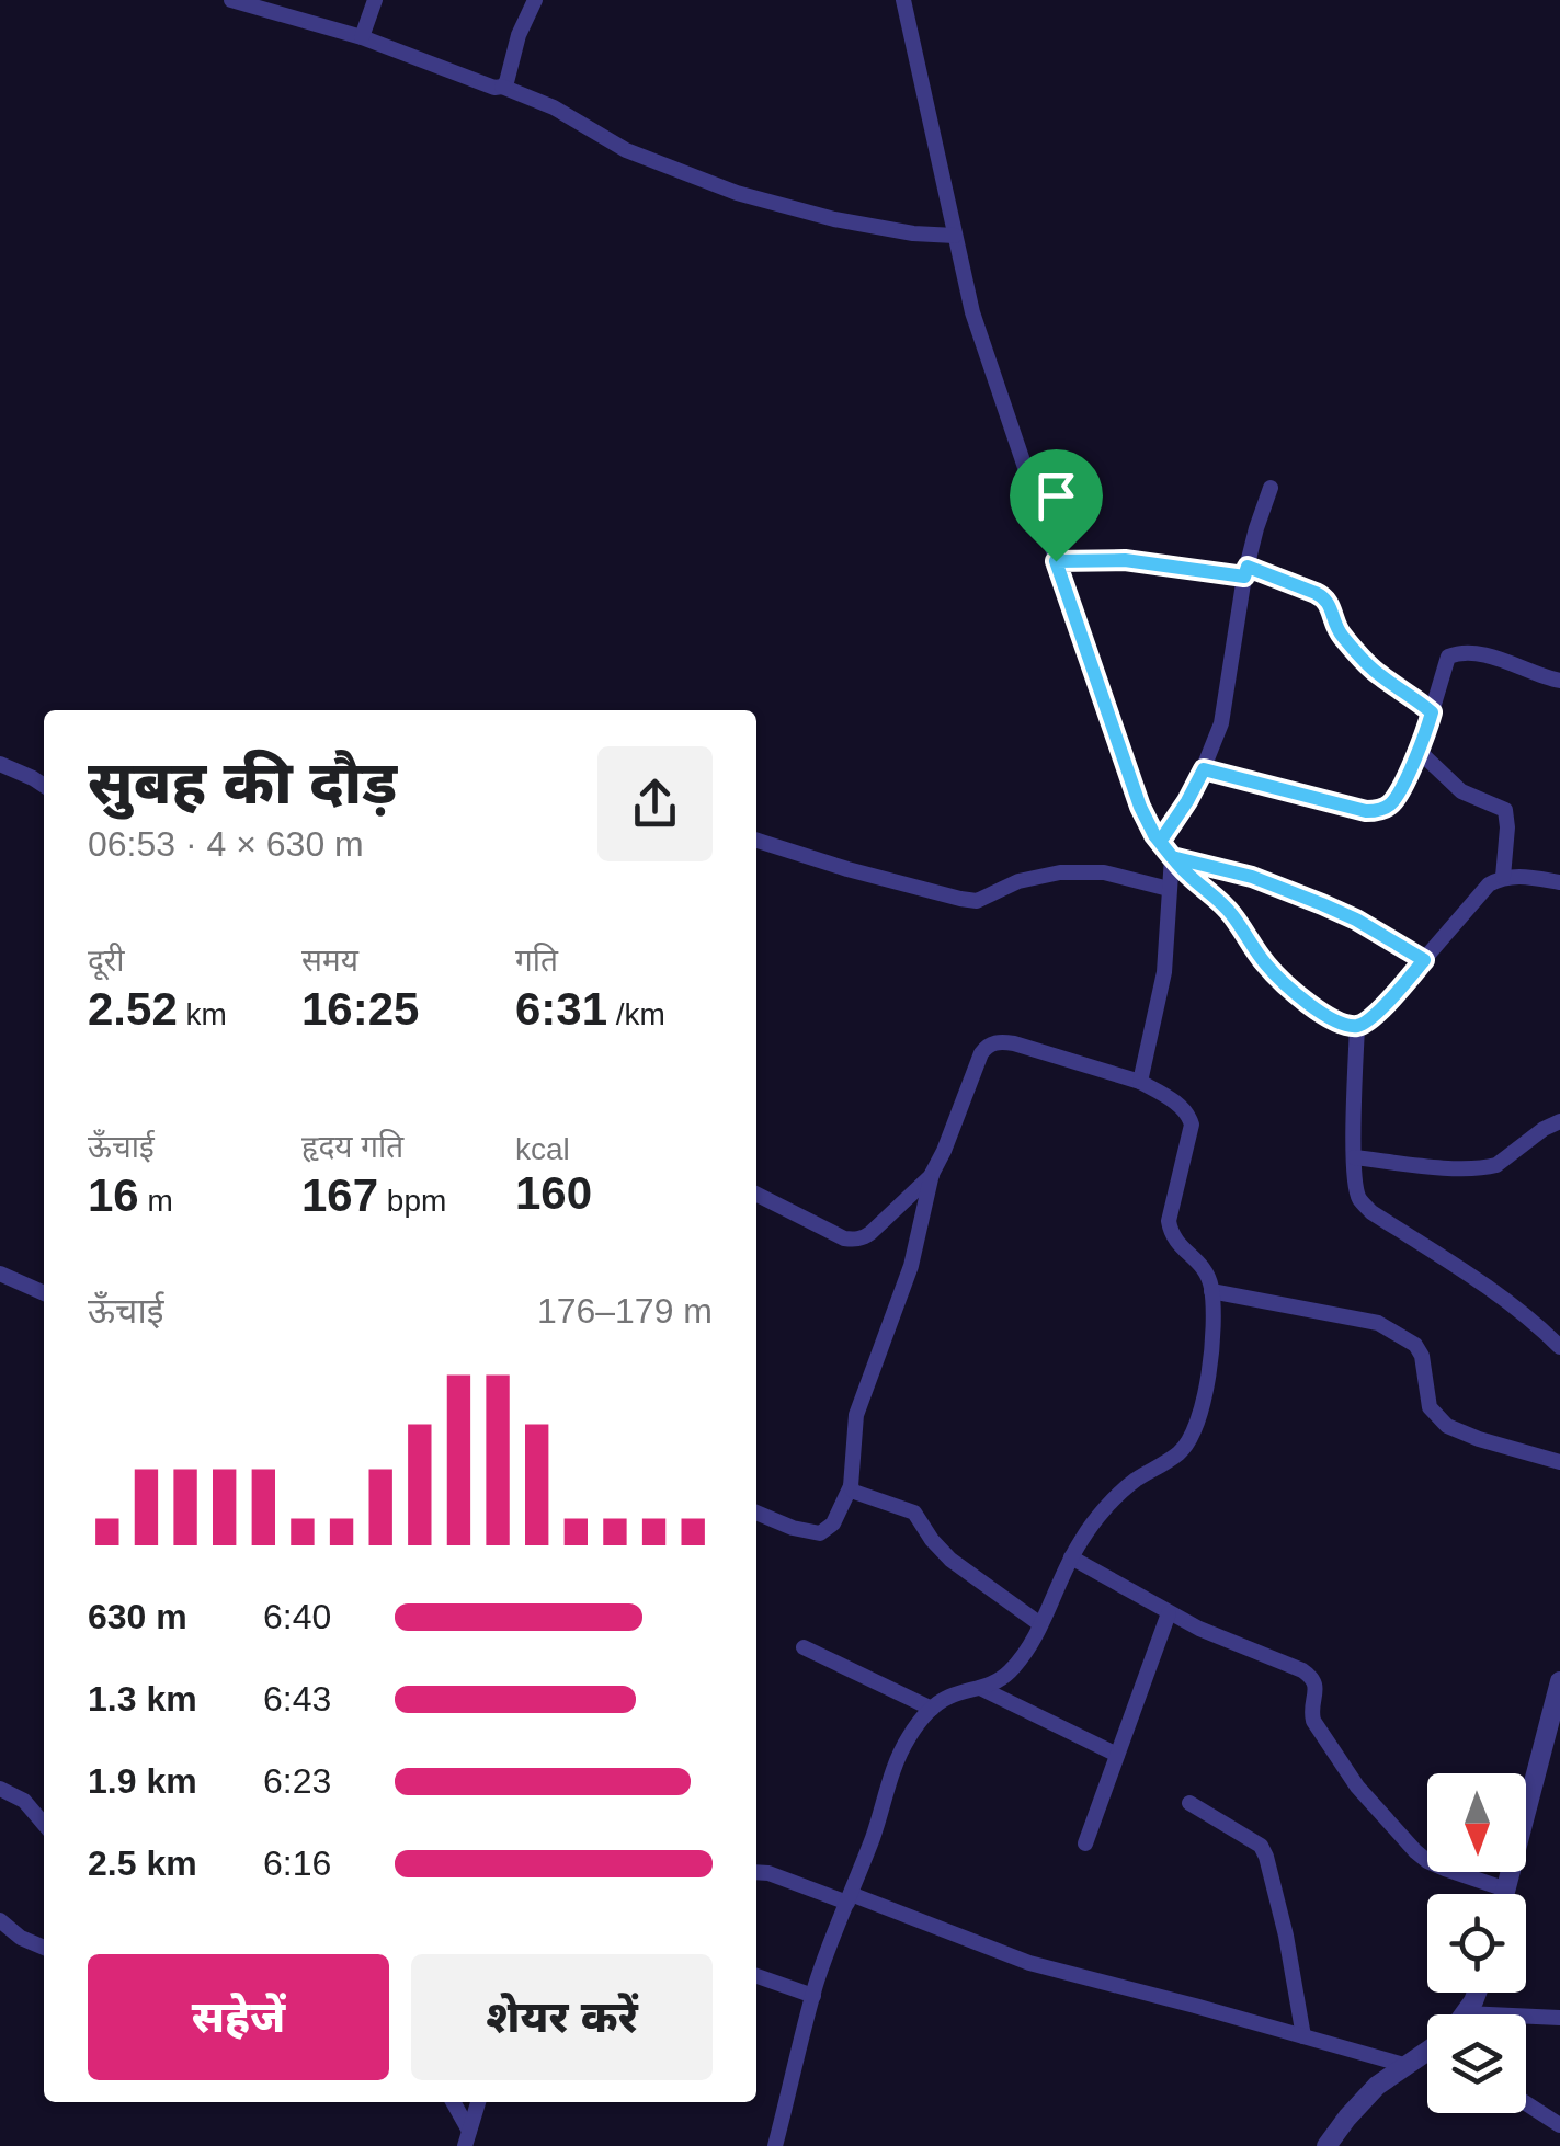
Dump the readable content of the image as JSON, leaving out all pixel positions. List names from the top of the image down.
{
  "north": "bottom",
  "page": {
    "heading": ["सुबह की दौड़", "06:53 · 4 × 630 m"],
    "stats": [
      ["दूरी", "2.52 km"],
      ["समय", "16:25"],
      ["गति", "6:31 /km"],
      ["ऊँचाई", "16 m"],
      ["हृदय गति", "167 bpm"],
      ["kcal", "160"]
    ],
    "chart": ["ऊँचाई", "176–179 m"],
    "list": [
      {
        "name": "630 m",
        "note": "6:40"
      },
      {
        "name": "1.3 km",
        "note": "6:43"
      },
      {
        "name": "1.9 km",
        "note": "6:23"
      },
      {
        "name": "2.5 km",
        "note": "6:16"
      }
    ],
    "buttons": ["सहेजें", "शेयर करें"]
  }
}
